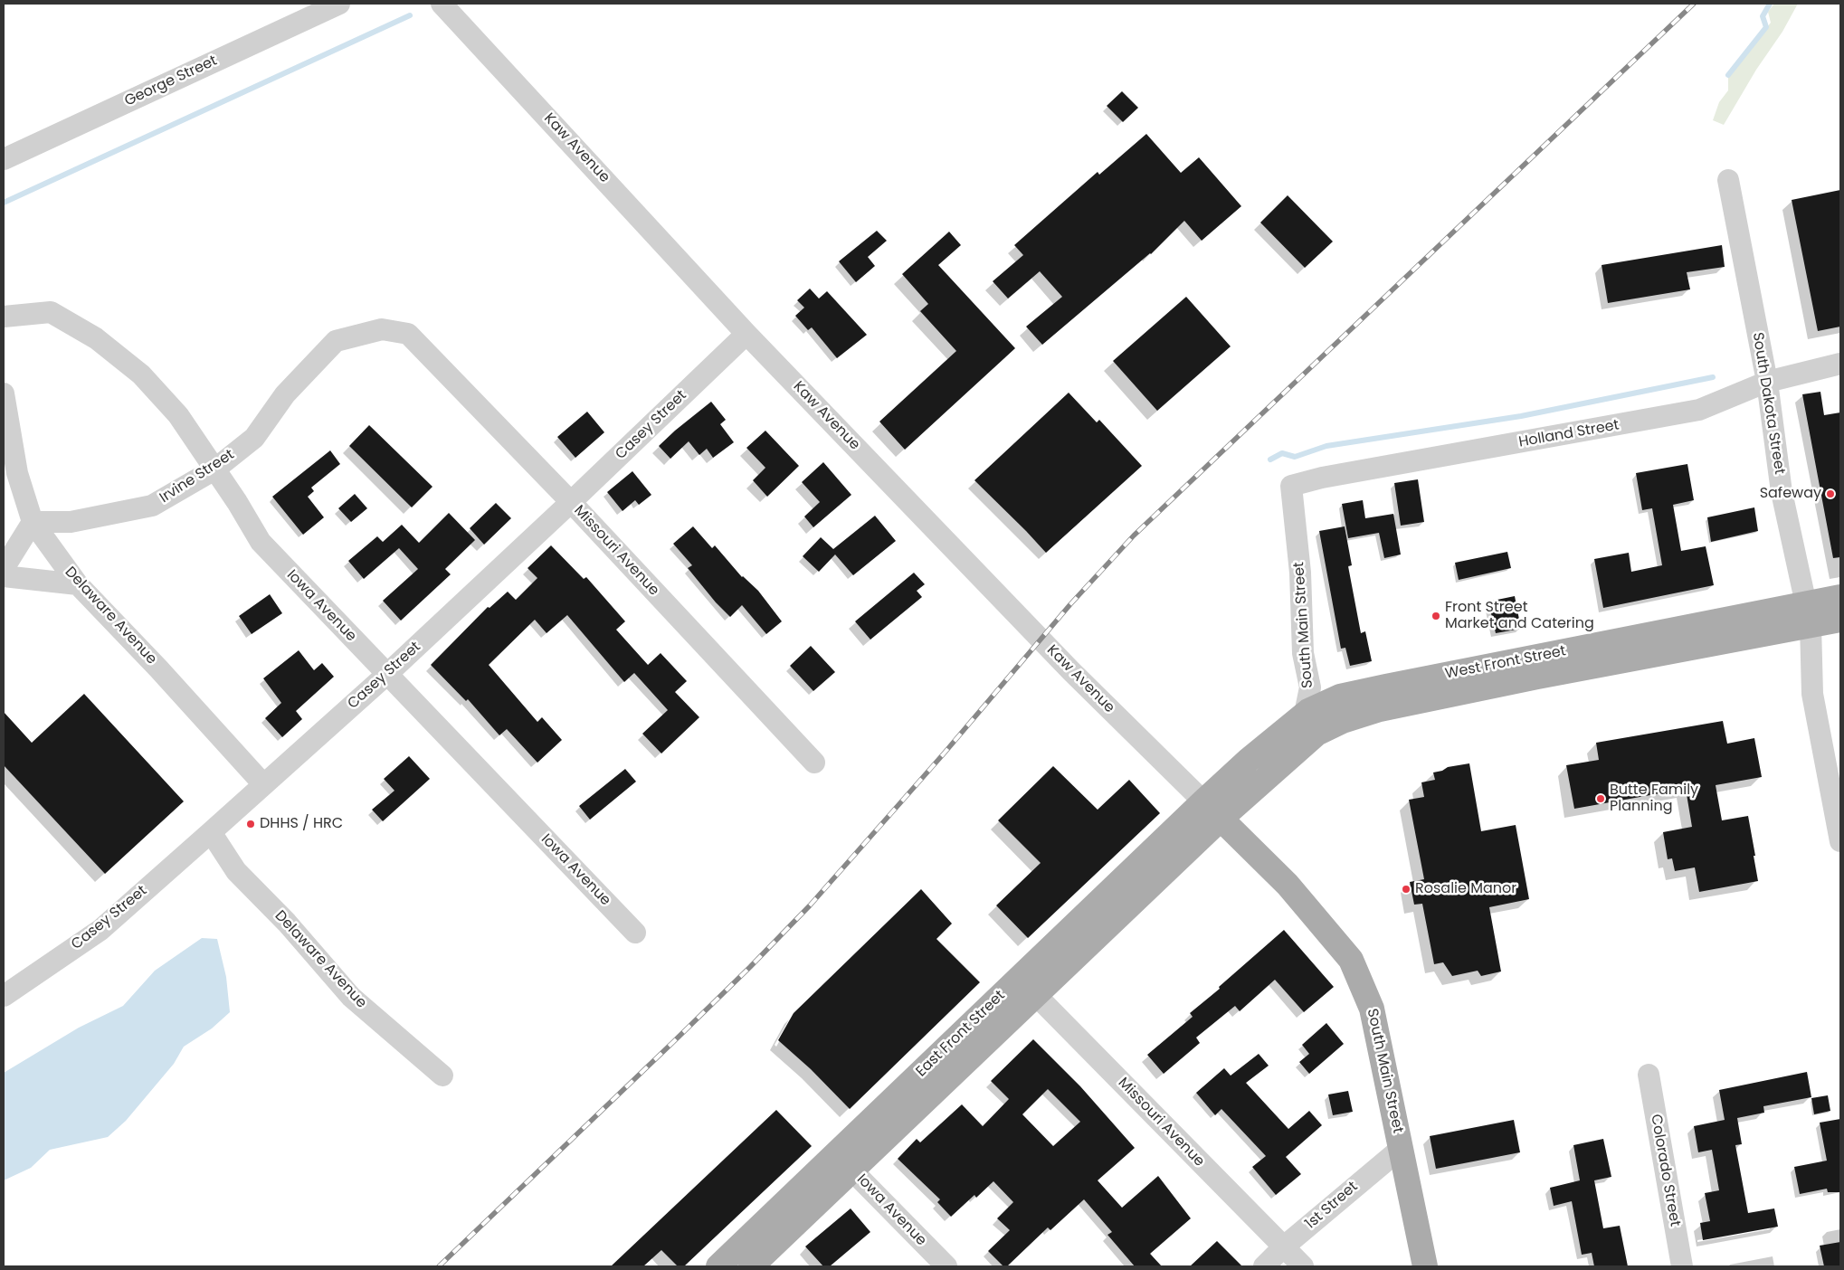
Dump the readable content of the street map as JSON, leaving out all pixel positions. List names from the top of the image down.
{
  "streets": {
    "main road": [
      "Kaw Avenue",
      "South Main Street",
      "West Front Street",
      "East Front Street"
    ],
    "street": [
      "George Street",
      "South Dakota Street",
      "Casey Street",
      "Holland Street",
      "Irvine Street",
      "Missouri Avenue",
      "Iowa Avenue",
      "Delaware Avenue",
      "Colorado Street",
      "1st Street"
    ]
  },
  "crossings": [
    ["Kaw Avenue", "Casey Street"],
    ["Kaw Avenue", "South Main Street"],
    ["Kaw Avenue", "West Front Street"],
    ["Kaw Avenue", "East Front Street"],
    ["South Dakota Street", "Holland Street"],
    ["South Dakota Street", "West Front Street"],
    ["Casey Street", "Missouri Avenue"],
    ["Casey Street", "Iowa Avenue"],
    ["Casey Street", "Delaware Avenue"],
    ["Holland Street", "South Main Street"],
    ["Irvine Street", "Missouri Avenue"],
    ["Irvine Street", "Iowa Avenue"],
    ["Irvine Street", "Delaware Avenue"],
    ["Missouri Avenue", "East Front Street"],
    ["Missouri Avenue", "1st Street"],
    ["Iowa Avenue", "East Front Street"],
    ["South Main Street", "West Front Street"],
    ["South Main Street", "East Front Street"],
    ["South Main Street", "1st Street"],
    ["West Front Street", "East Front Street"]
  ],
  "places": [
    "Safeway",
    "Front Street Market and Catering",
    "Butte Family Planning",
    "DHHS / HRC",
    "Rosalie Manor"
  ]
}
